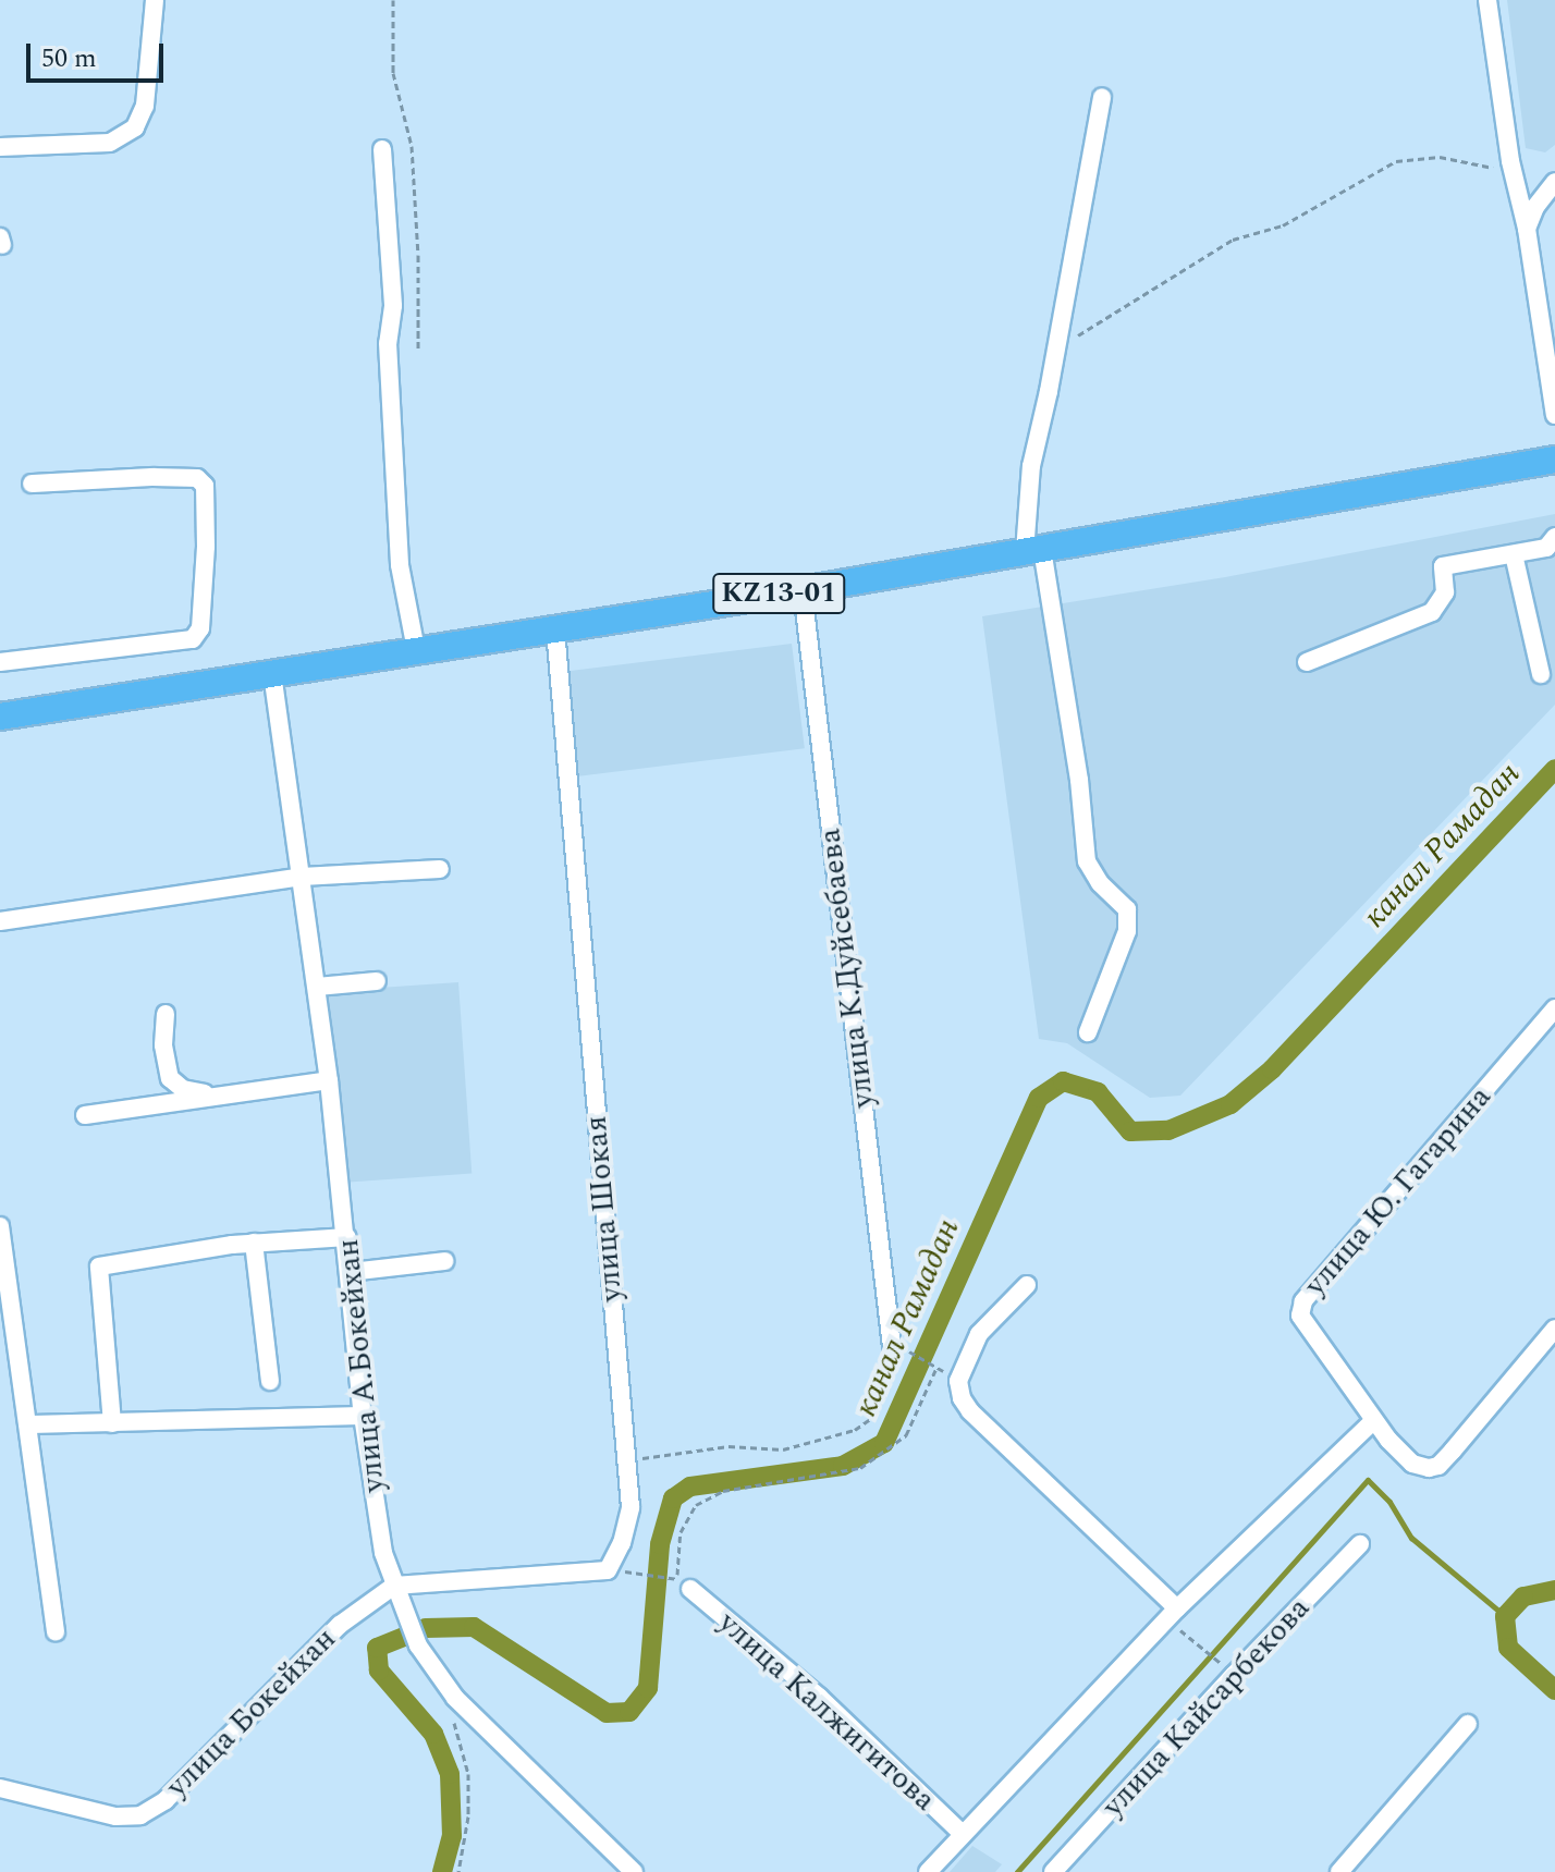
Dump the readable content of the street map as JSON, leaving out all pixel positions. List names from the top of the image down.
{
  "streets": {
    "highway": ["KZ13-01"],
    "street": [
      "улица К.Дуйсебаева",
      "улица Ю. Гагарина",
      "улица Шокая",
      "улица А.Бокейхан",
      "улица Кайсарбекова",
      "улица Калжигитова",
      "улица Бокейхан"
    ]
  },
  "crossings": [
    ["KZ13-01", "улица К.Дуйсебаева"],
    ["KZ13-01", "улица Шокая"],
    ["KZ13-01", "улица А.Бокейхан"],
    ["улица Ю. Гагарина", "улица Калжигитова"],
    ["улица Шокая", "улица А.Бокейхан"],
    ["улица Шокая", "улица Бокейхан"],
    ["улица А.Бокейхан", "улица Бокейхан"]
  ],
  "water": ["канал Рамадан"],
  "scale_bar": "50 m"
}
